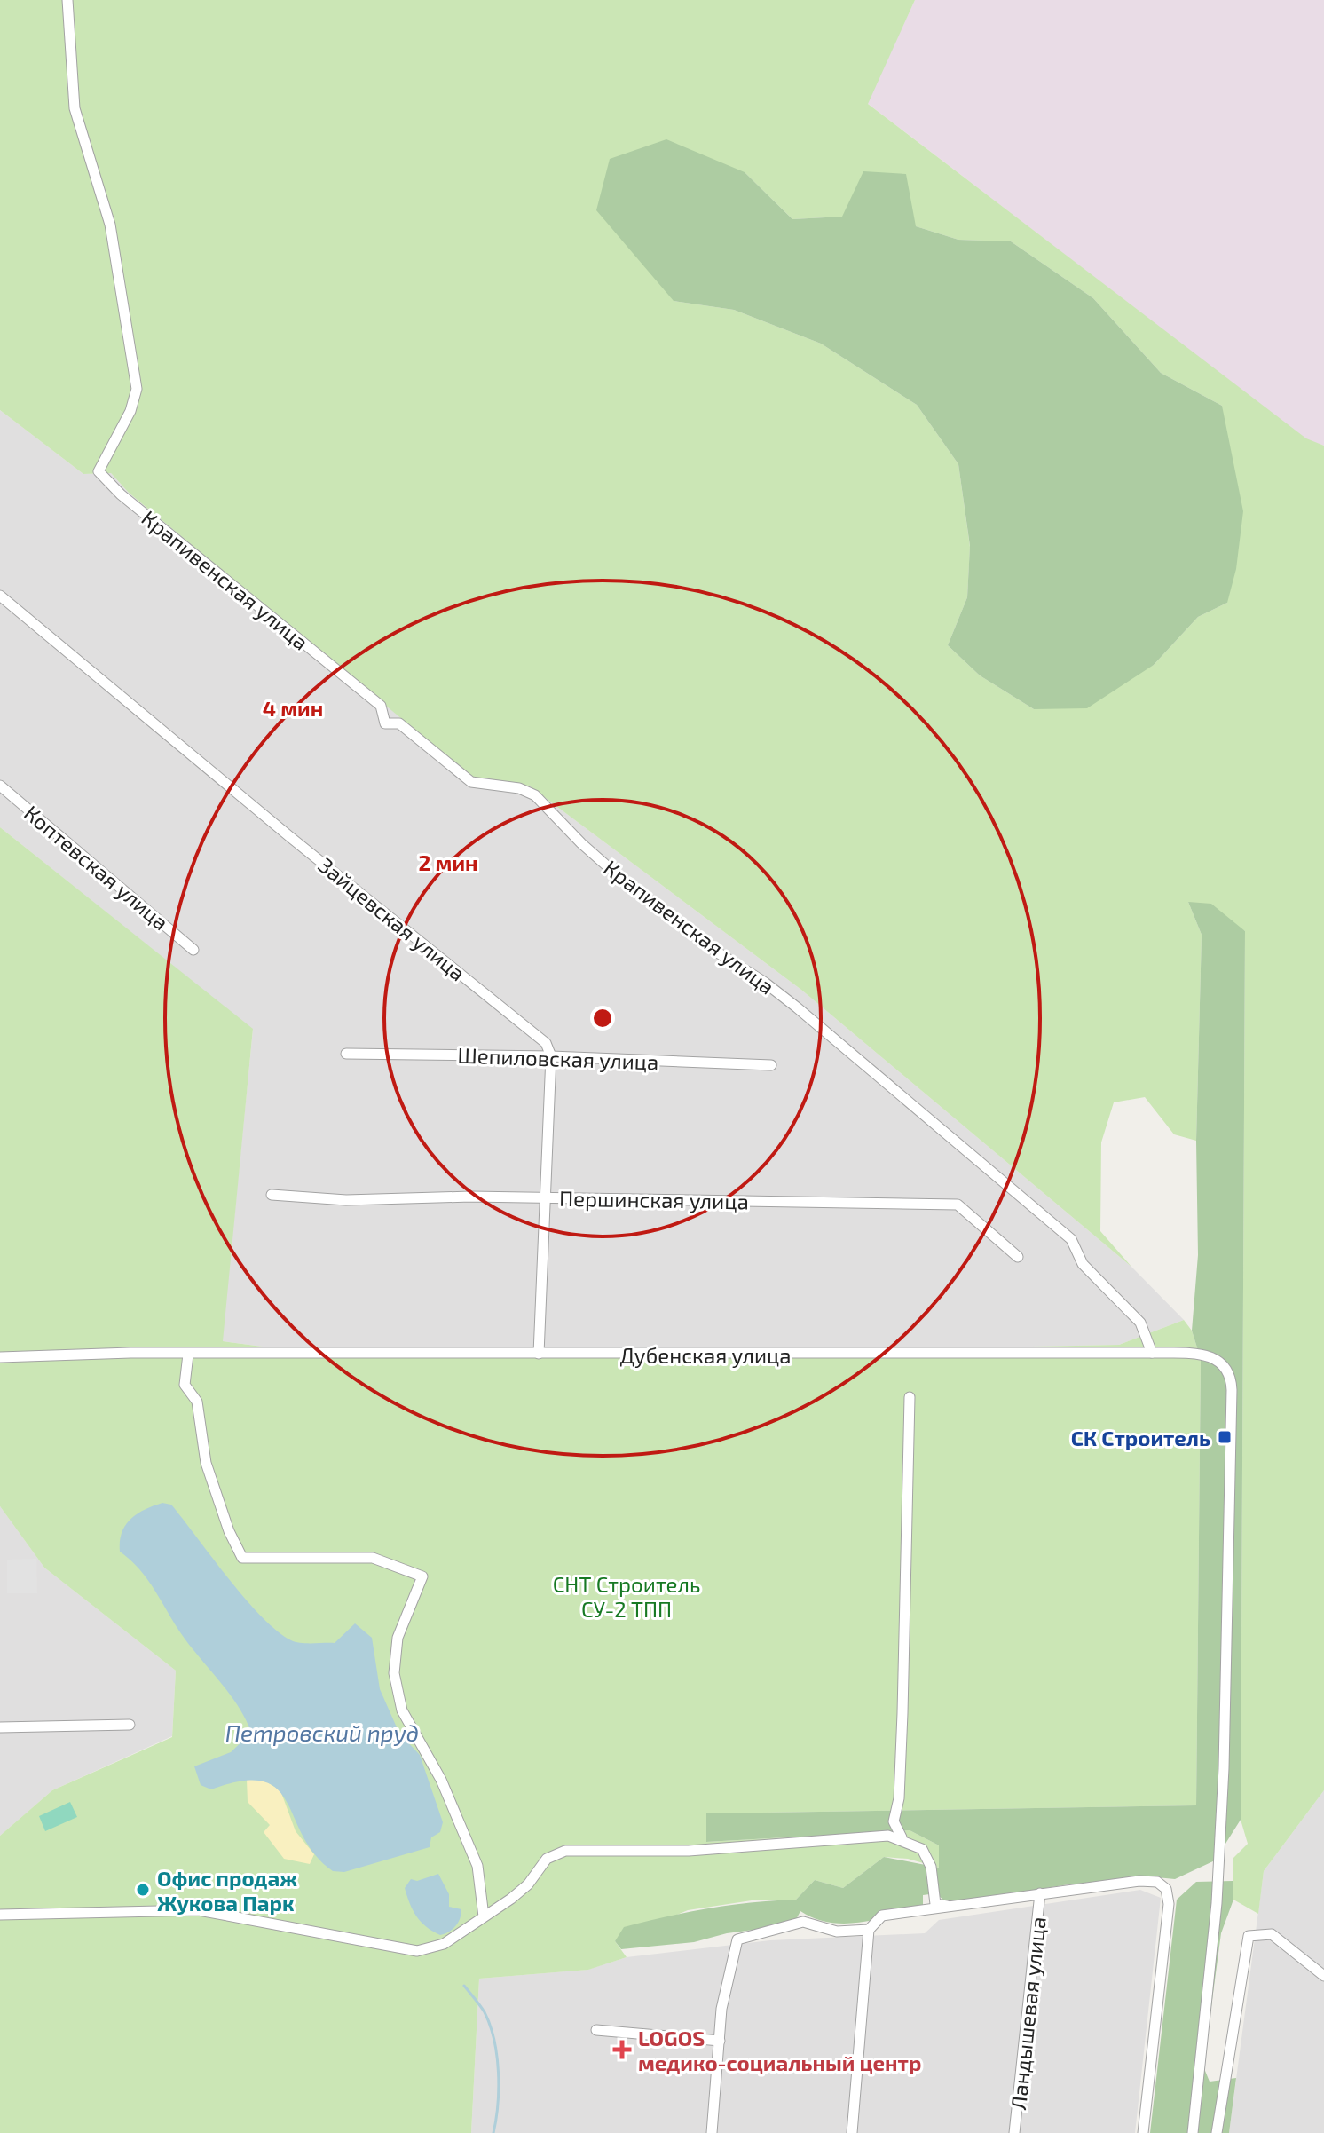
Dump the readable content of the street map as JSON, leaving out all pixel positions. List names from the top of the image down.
{
  "streets": {
    "street": [
      "Крапивенская улица",
      "Коптевская улица",
      "Зайцевская улица",
      "Шепиловская улица",
      "Першинская улица",
      "Дубенская улица",
      "Ландышевая улица"
    ]
  },
  "crossings": [
    ["Крапивенская улица", "Дубенская улица"],
    ["Зайцевская улица", "Шепиловская улица"]
  ],
  "water": ["Петровский пруд"],
  "parks": ["СНТ Строитель СУ-2 ТПП"],
  "places": {
    "transit": ["СК Строитель"],
    "other": ["Офис продаж Жукова Парк"],
    "health": ["LOGOS медико-социальный центр"]
  },
  "rings": ["4 мин", "2 мин"]
}
